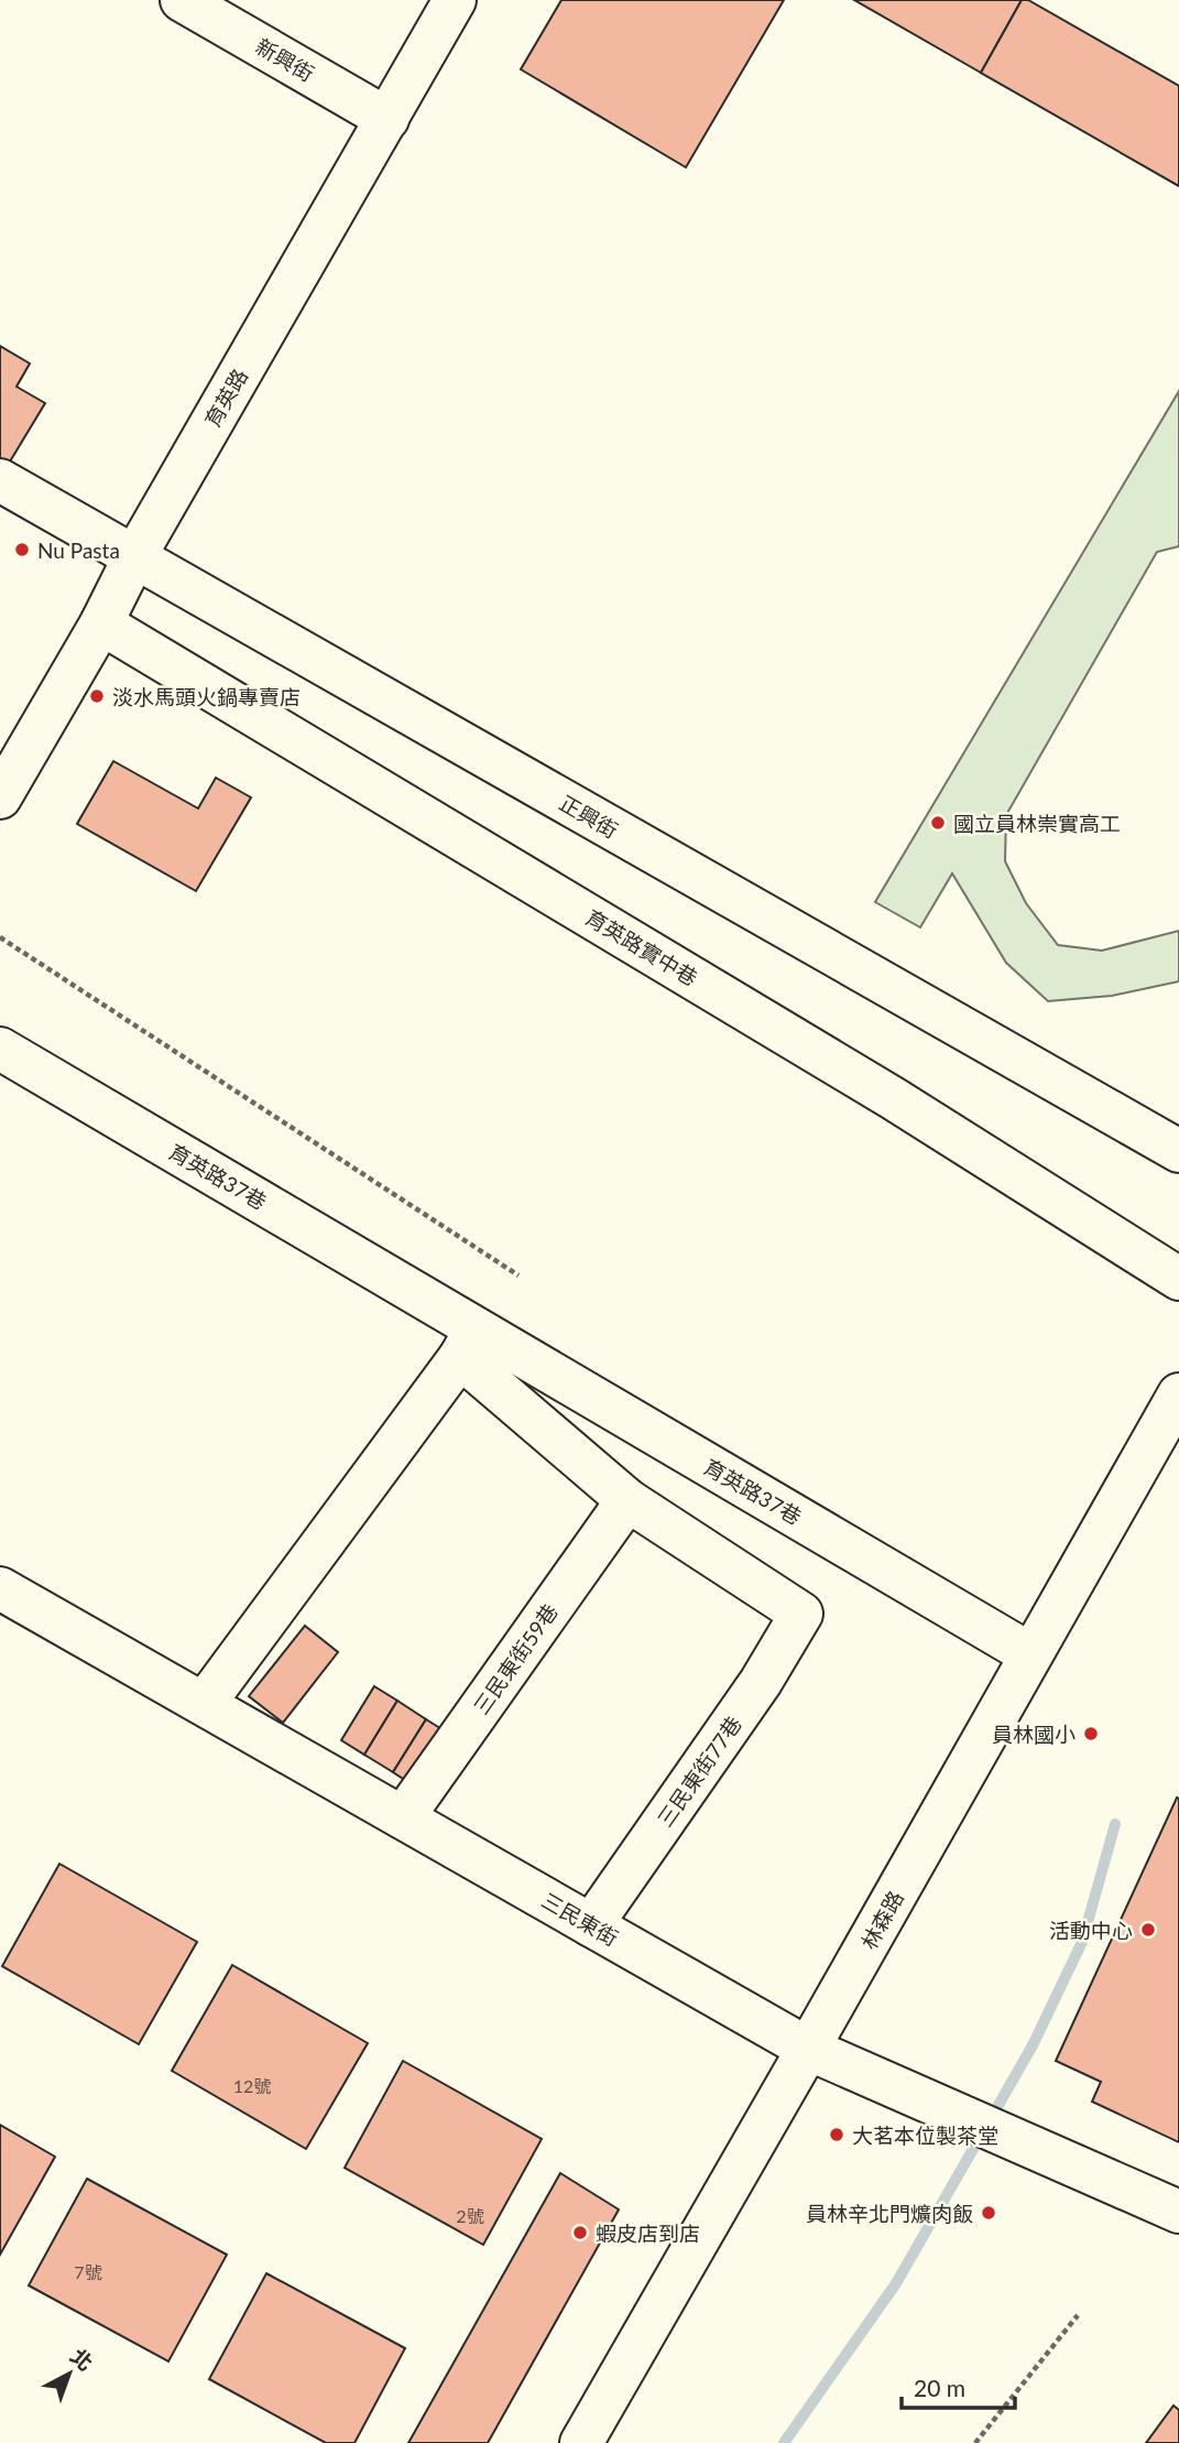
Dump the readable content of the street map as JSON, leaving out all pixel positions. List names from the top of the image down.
{
  "streets": {
    "street": [
      "新興街",
      "育英路",
      "正興街",
      "育英路實中巷",
      "育英路37巷",
      "三民東街59巷",
      "三民東街77巷",
      "三民東街",
      "林森路"
    ]
  },
  "crossings": [
    ["新興街", "育英路"],
    ["育英路", "正興街"],
    ["育英路", "育英路實中巷"],
    ["育英路37巷", "林森路"],
    ["三民東街59巷", "三民東街77巷"],
    ["三民東街59巷", "三民東街"],
    ["三民東街77巷", "三民東街"],
    ["三民東街", "林森路"]
  ],
  "places": [
    "Nu Pasta",
    "淡水馬頭火鍋專賣店",
    "國立員林崇實高工",
    "員林國小",
    "活動中心",
    "大茗本位製茶堂",
    "員林辛北門爌肉飯",
    "蝦皮店到店"
  ],
  "house_numbers": ["12號", "2號", "7號"],
  "scale_bar": "20 m",
  "north": "top right"
}
